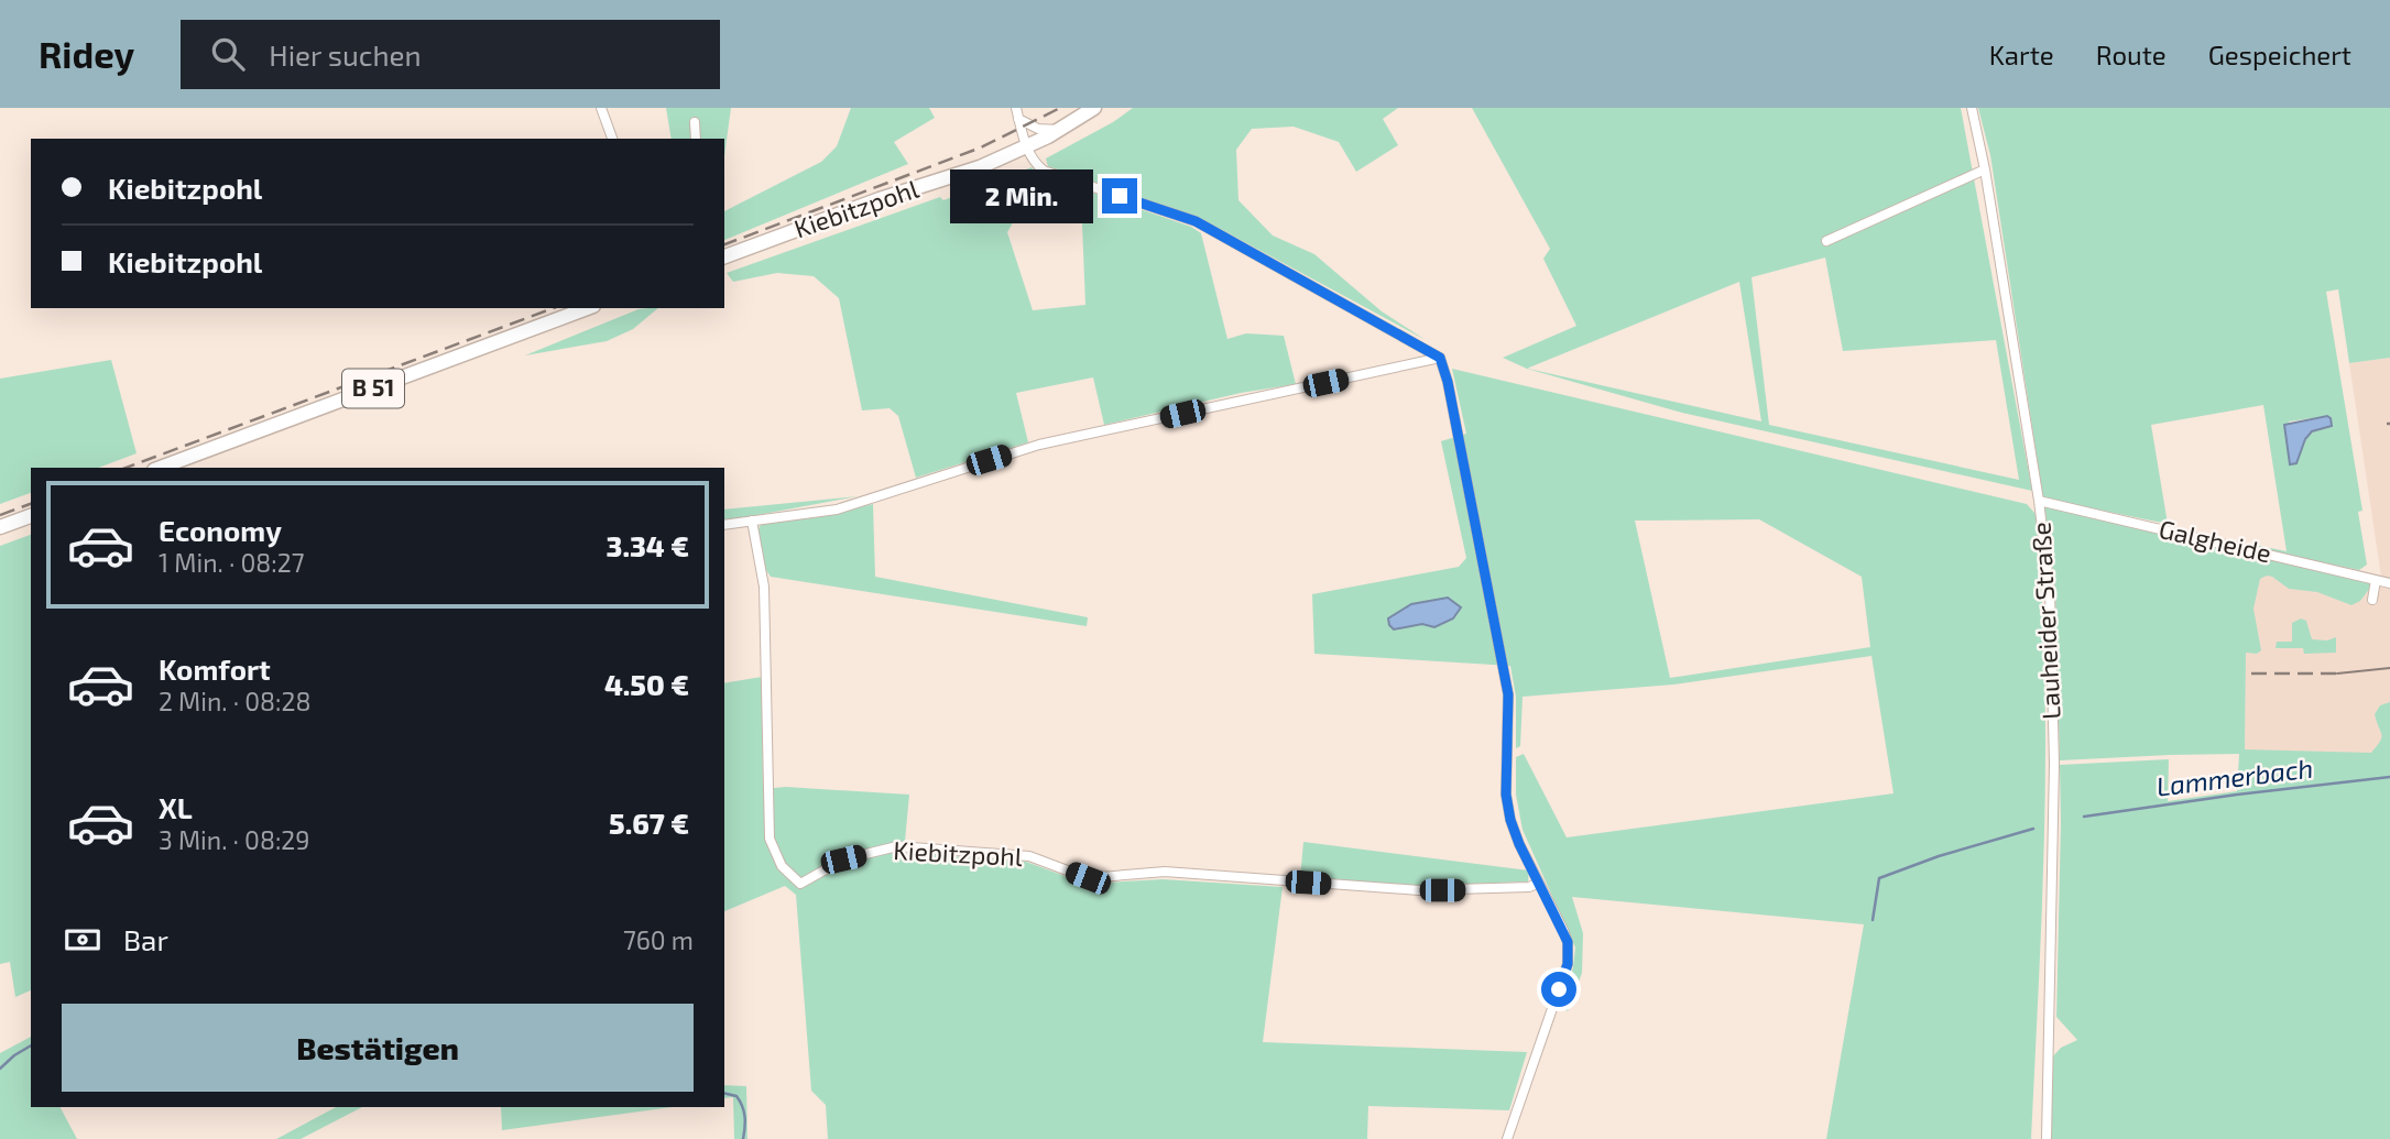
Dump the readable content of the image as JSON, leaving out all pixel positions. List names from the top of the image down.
{
  "streets": {
    "main road": ["Kiebitzpohl", "B 51"],
    "street": ["Galgheide", "Lauheider Straße"]
  },
  "crossings": [
    ["Galgheide", "Lauheider Straße"]
  ],
  "water": ["Lammerbach"],
  "page": {
    "header": "Ridey",
    "search": "Hier suchen",
    "nav": ["Karte", "Route", "Gespeichert"],
    "banner": ["Kiebitzpohl", "Kiebitzpohl"],
    "bubble": "2 Min.",
    "list": [
      {
        "name": "Economy",
        "note": "1 Min. · 08:27",
        "value": "3.34 €"
      },
      {
        "name": "Komfort",
        "note": "2 Min. · 08:28",
        "value": "4.50 €"
      },
      {
        "name": "XL",
        "note": "3 Min. · 08:29",
        "value": "5.67 €"
      }
    ],
    "pay": ["Bar", "760 m"],
    "buttons": "Bestätigen"
  }
}
